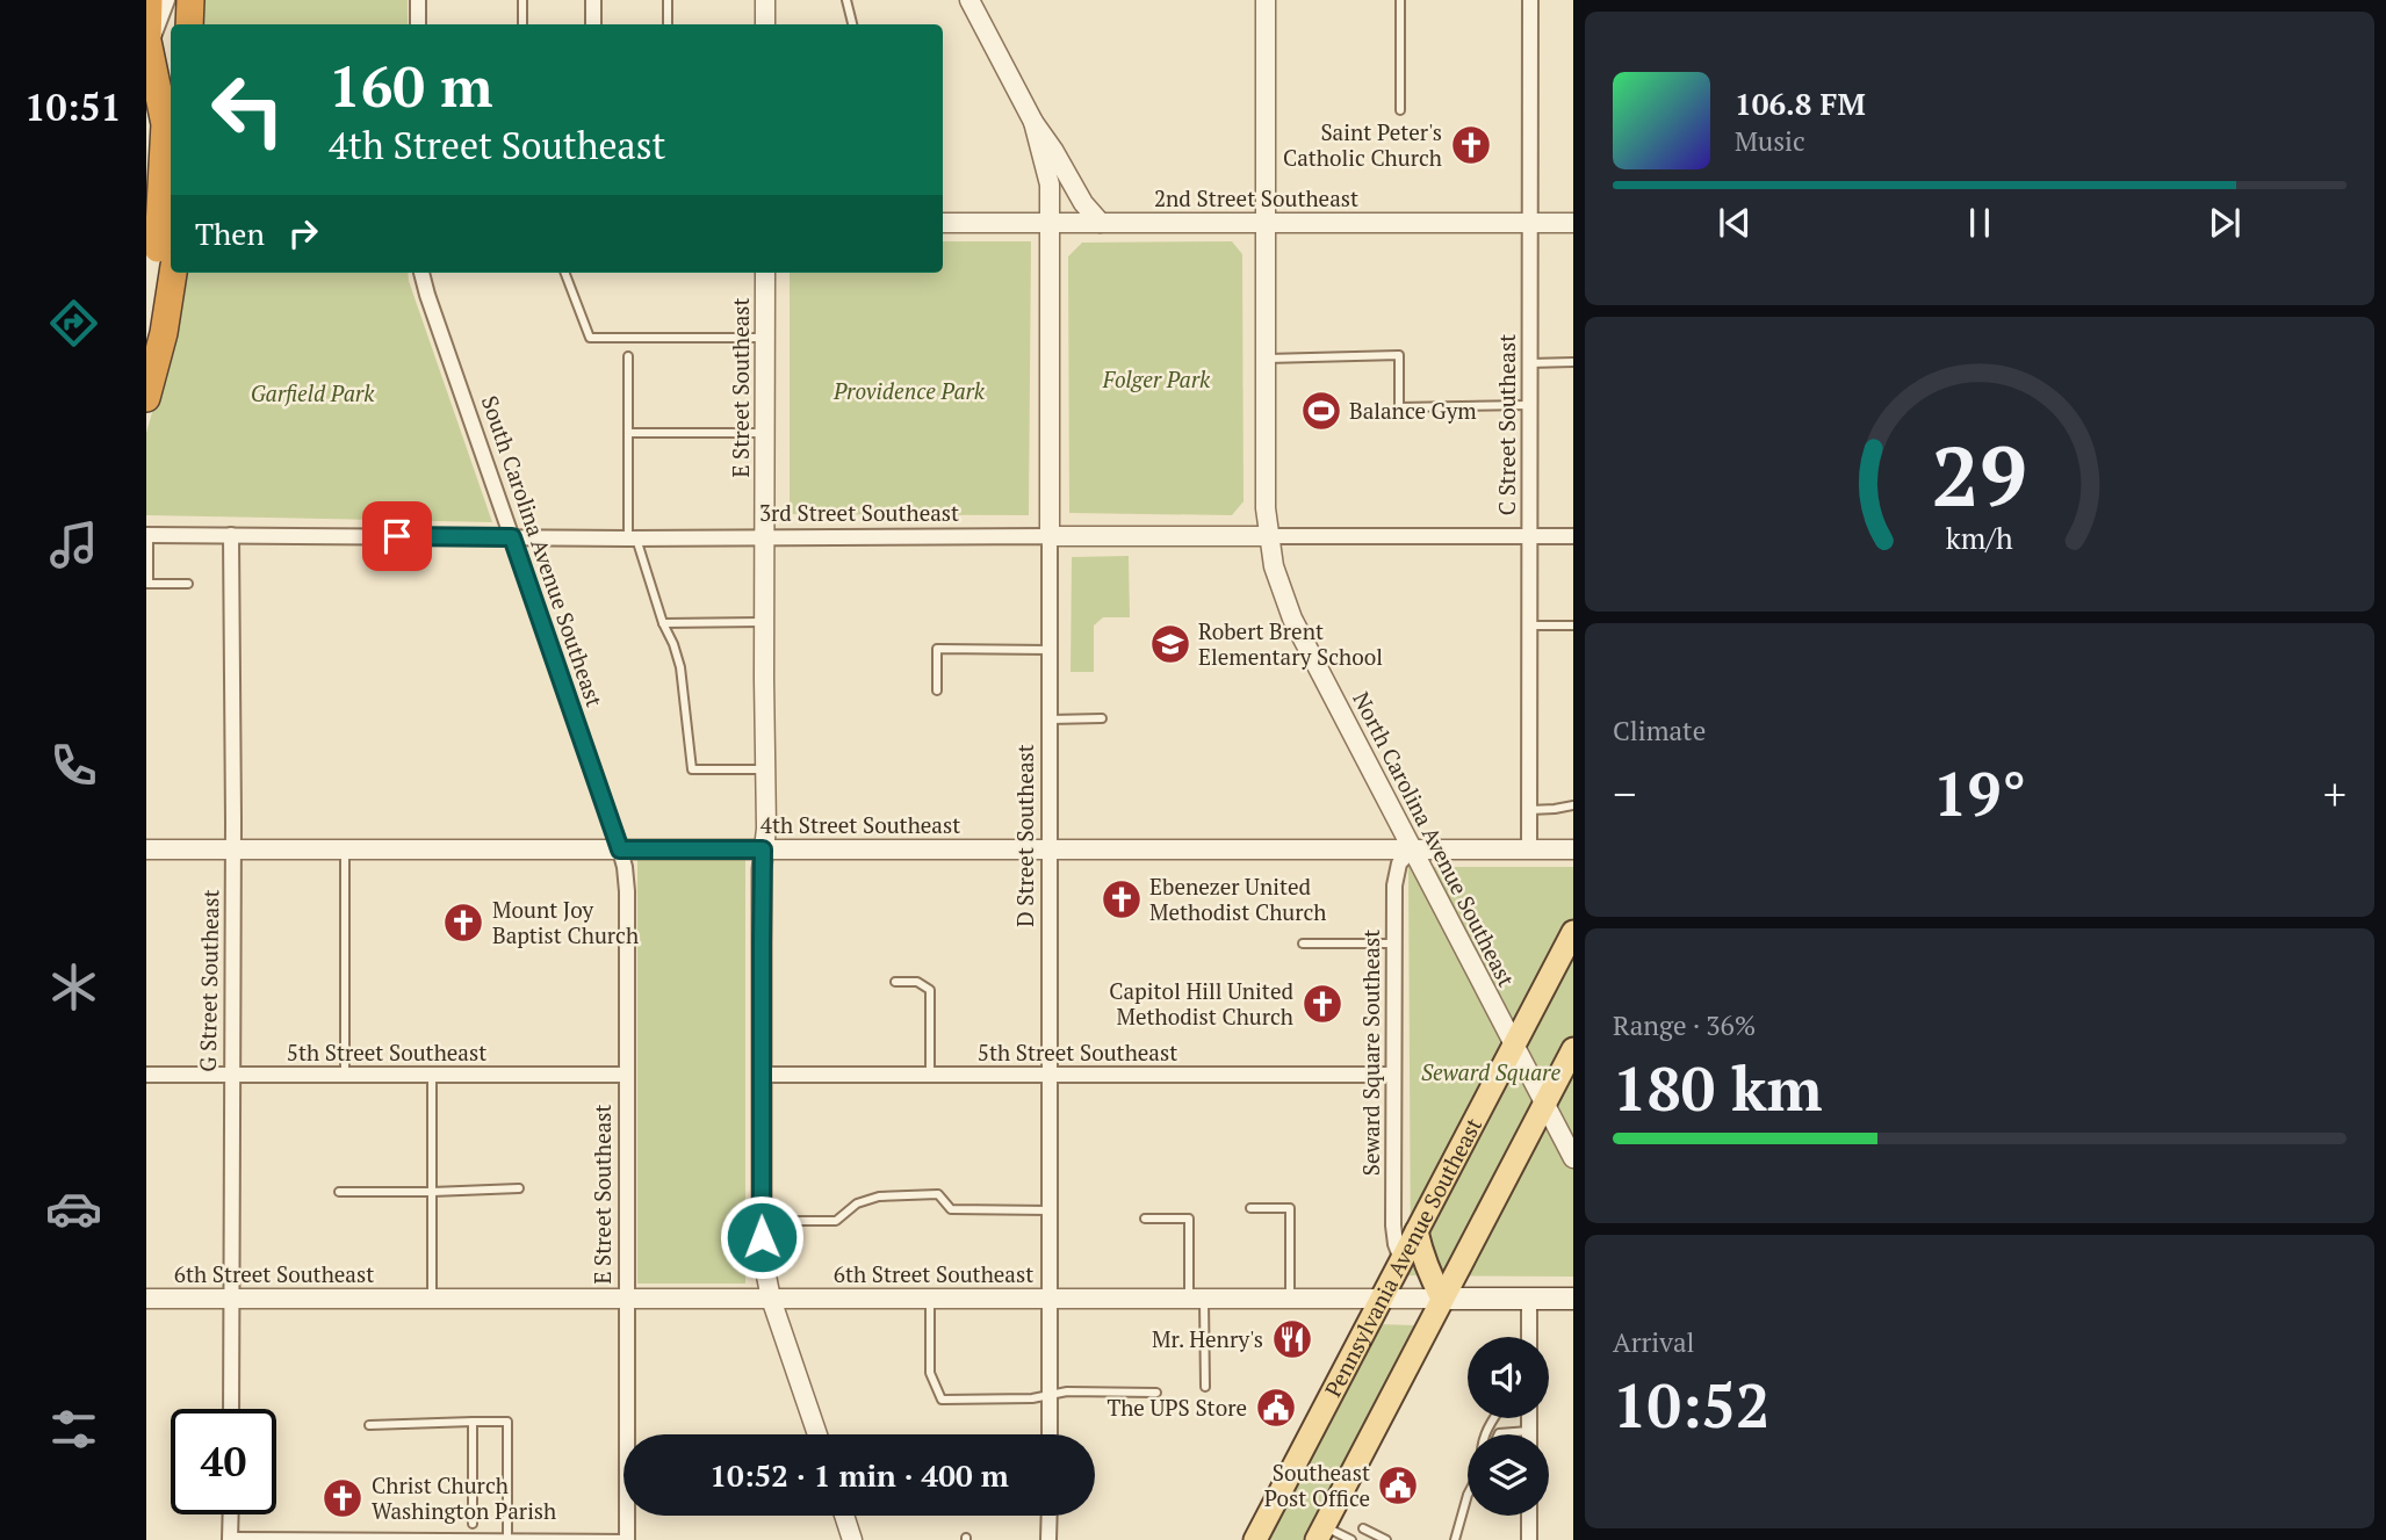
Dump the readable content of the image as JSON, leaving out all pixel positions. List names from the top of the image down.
{
  "streets": {
    "main road": ["Pennsylvania Avenue Southeast", "6th Street Southeast"],
    "street": [
      "2nd Street Southeast",
      "E Street Southeast",
      "C Street Southeast",
      "3rd Street Southeast",
      "South Carolina Avenue Southeast",
      "4th Street Southeast",
      "D Street Southeast",
      "North Carolina Avenue Southeast",
      "G Street Southeast",
      "5th Street Southeast",
      "Seward Square Southeast"
    ]
  },
  "crossings": [
    ["2nd Street Southeast", "C Street Southeast"],
    ["2nd Street Southeast", "D Street Southeast"],
    ["E Street Southeast", "3rd Street Southeast"],
    ["E Street Southeast", "South Carolina Avenue Southeast"],
    ["E Street Southeast", "4th Street Southeast"],
    ["E Street Southeast", "5th Street Southeast"],
    ["E Street Southeast", "6th Street Southeast"],
    ["C Street Southeast", "3rd Street Southeast"],
    ["C Street Southeast", "4th Street Southeast"],
    ["3rd Street Southeast", "South Carolina Avenue Southeast"],
    ["3rd Street Southeast", "D Street Southeast"],
    ["3rd Street Southeast", "North Carolina Avenue Southeast"],
    ["3rd Street Southeast", "G Street Southeast"],
    ["South Carolina Avenue Southeast", "4th Street Southeast"],
    ["4th Street Southeast", "D Street Southeast"],
    ["4th Street Southeast", "North Carolina Avenue Southeast"],
    ["4th Street Southeast", "G Street Southeast"],
    ["4th Street Southeast", "Seward Square Southeast"],
    ["D Street Southeast", "5th Street Southeast"],
    ["D Street Southeast", "6th Street Southeast"],
    ["North Carolina Avenue Southeast", "Seward Square Southeast"],
    ["North Carolina Avenue Southeast", "Pennsylvania Avenue Southeast"],
    ["G Street Southeast", "5th Street Southeast"],
    ["G Street Southeast", "6th Street Southeast"],
    ["5th Street Southeast", "Seward Square Southeast"],
    ["Seward Square Southeast", "Pennsylvania Avenue Southeast"],
    ["Pennsylvania Avenue Southeast", "6th Street Southeast"]
  ],
  "parks": [
    "Folger Park",
    "Providence Park",
    "Garfield Park",
    "Seward Square"
  ],
  "places": {
    "church": [
      "Saint Peter's Catholic Church",
      "Ebenezer United Methodist Church",
      "Mount Joy Baptist Church",
      "Capitol Hill United Methodist Church",
      "Christ Church Washington Parish"
    ],
    "sports": ["Balance Gym"],
    "school or university": ["Robert Brent Elementary School"],
    "restaurant": ["Mr. Henry's"],
    "public building": ["The UPS Store", "Southeast Post Office"]
  },
  "page": {
    "tabs": "10:51",
    "turn": ["160 m", "4th Street Southeast"],
    "song": ["106.8 FM", "Music"],
    "then": "Then",
    "tile": [
      "Climate",
      ["Range · 36%", "180 km"],
      ["Arrival", "10:52"]
    ],
    "heat": ["−", "19°", "+"],
    "limit": "40",
    "trip": "10:52 · 1 min · 400 m",
    "gauge": ["29", "km/h"]
  }
}
